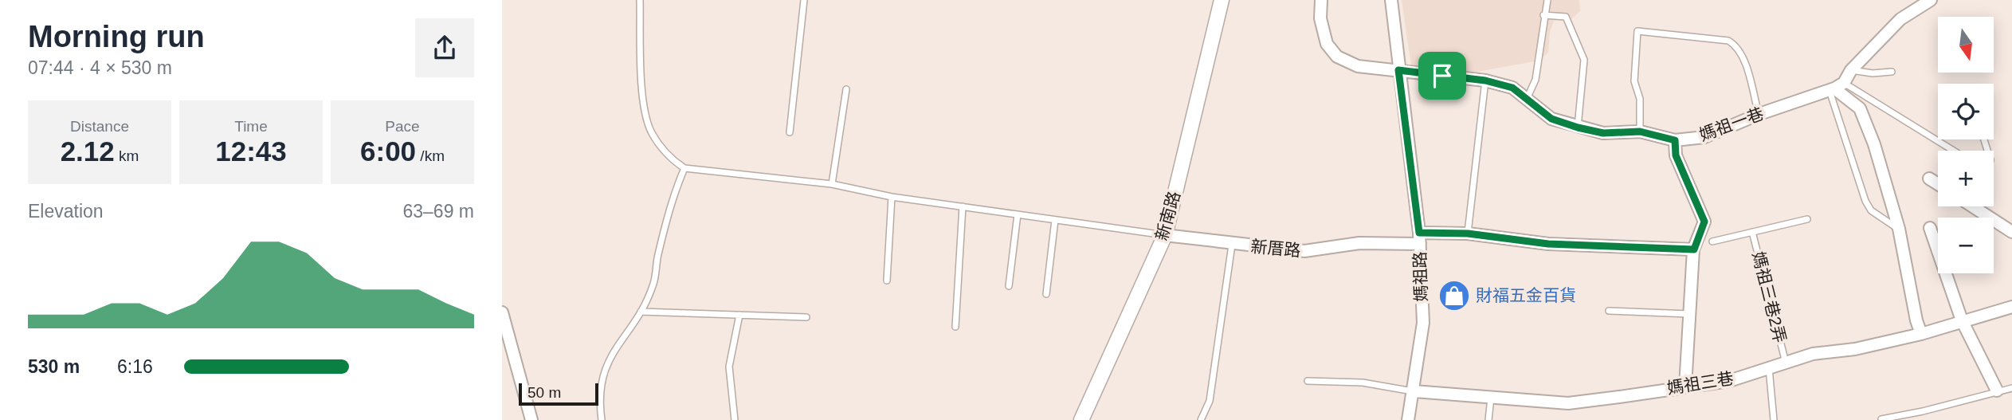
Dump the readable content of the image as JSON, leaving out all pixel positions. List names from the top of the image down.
{
  "streets": {
    "street": [
      "媽祖一巷",
      "新南路",
      "新厝路",
      "媽祖路",
      "媽祖三巷"
    ],
    "lane": ["媽祖三巷2弄"]
  },
  "crossings": [
    ["媽祖一巷", "媽祖路"],
    ["新南路", "新厝路"],
    ["新厝路", "媽祖路"],
    ["媽祖路", "媽祖三巷"],
    ["媽祖三巷2弄", "媽祖三巷"]
  ],
  "places": {
    "shop": ["財福五金百貨"]
  },
  "scale_bar": "50 m",
  "north": "bottom",
  "page": {
    "heading": ["Morning run", "07:44 · 4 × 530 m"],
    "map_buttons": ["+", "−"],
    "stats": [
      ["Distance", "2.12 km"],
      ["Time", "12:43"],
      ["Pace", "6:00 /km"]
    ],
    "chart": ["Elevation", "63–69 m"],
    "list": [
      {
        "name": "530 m",
        "note": "6:16"
      }
    ],
    "scale": "50 m"
  }
}
